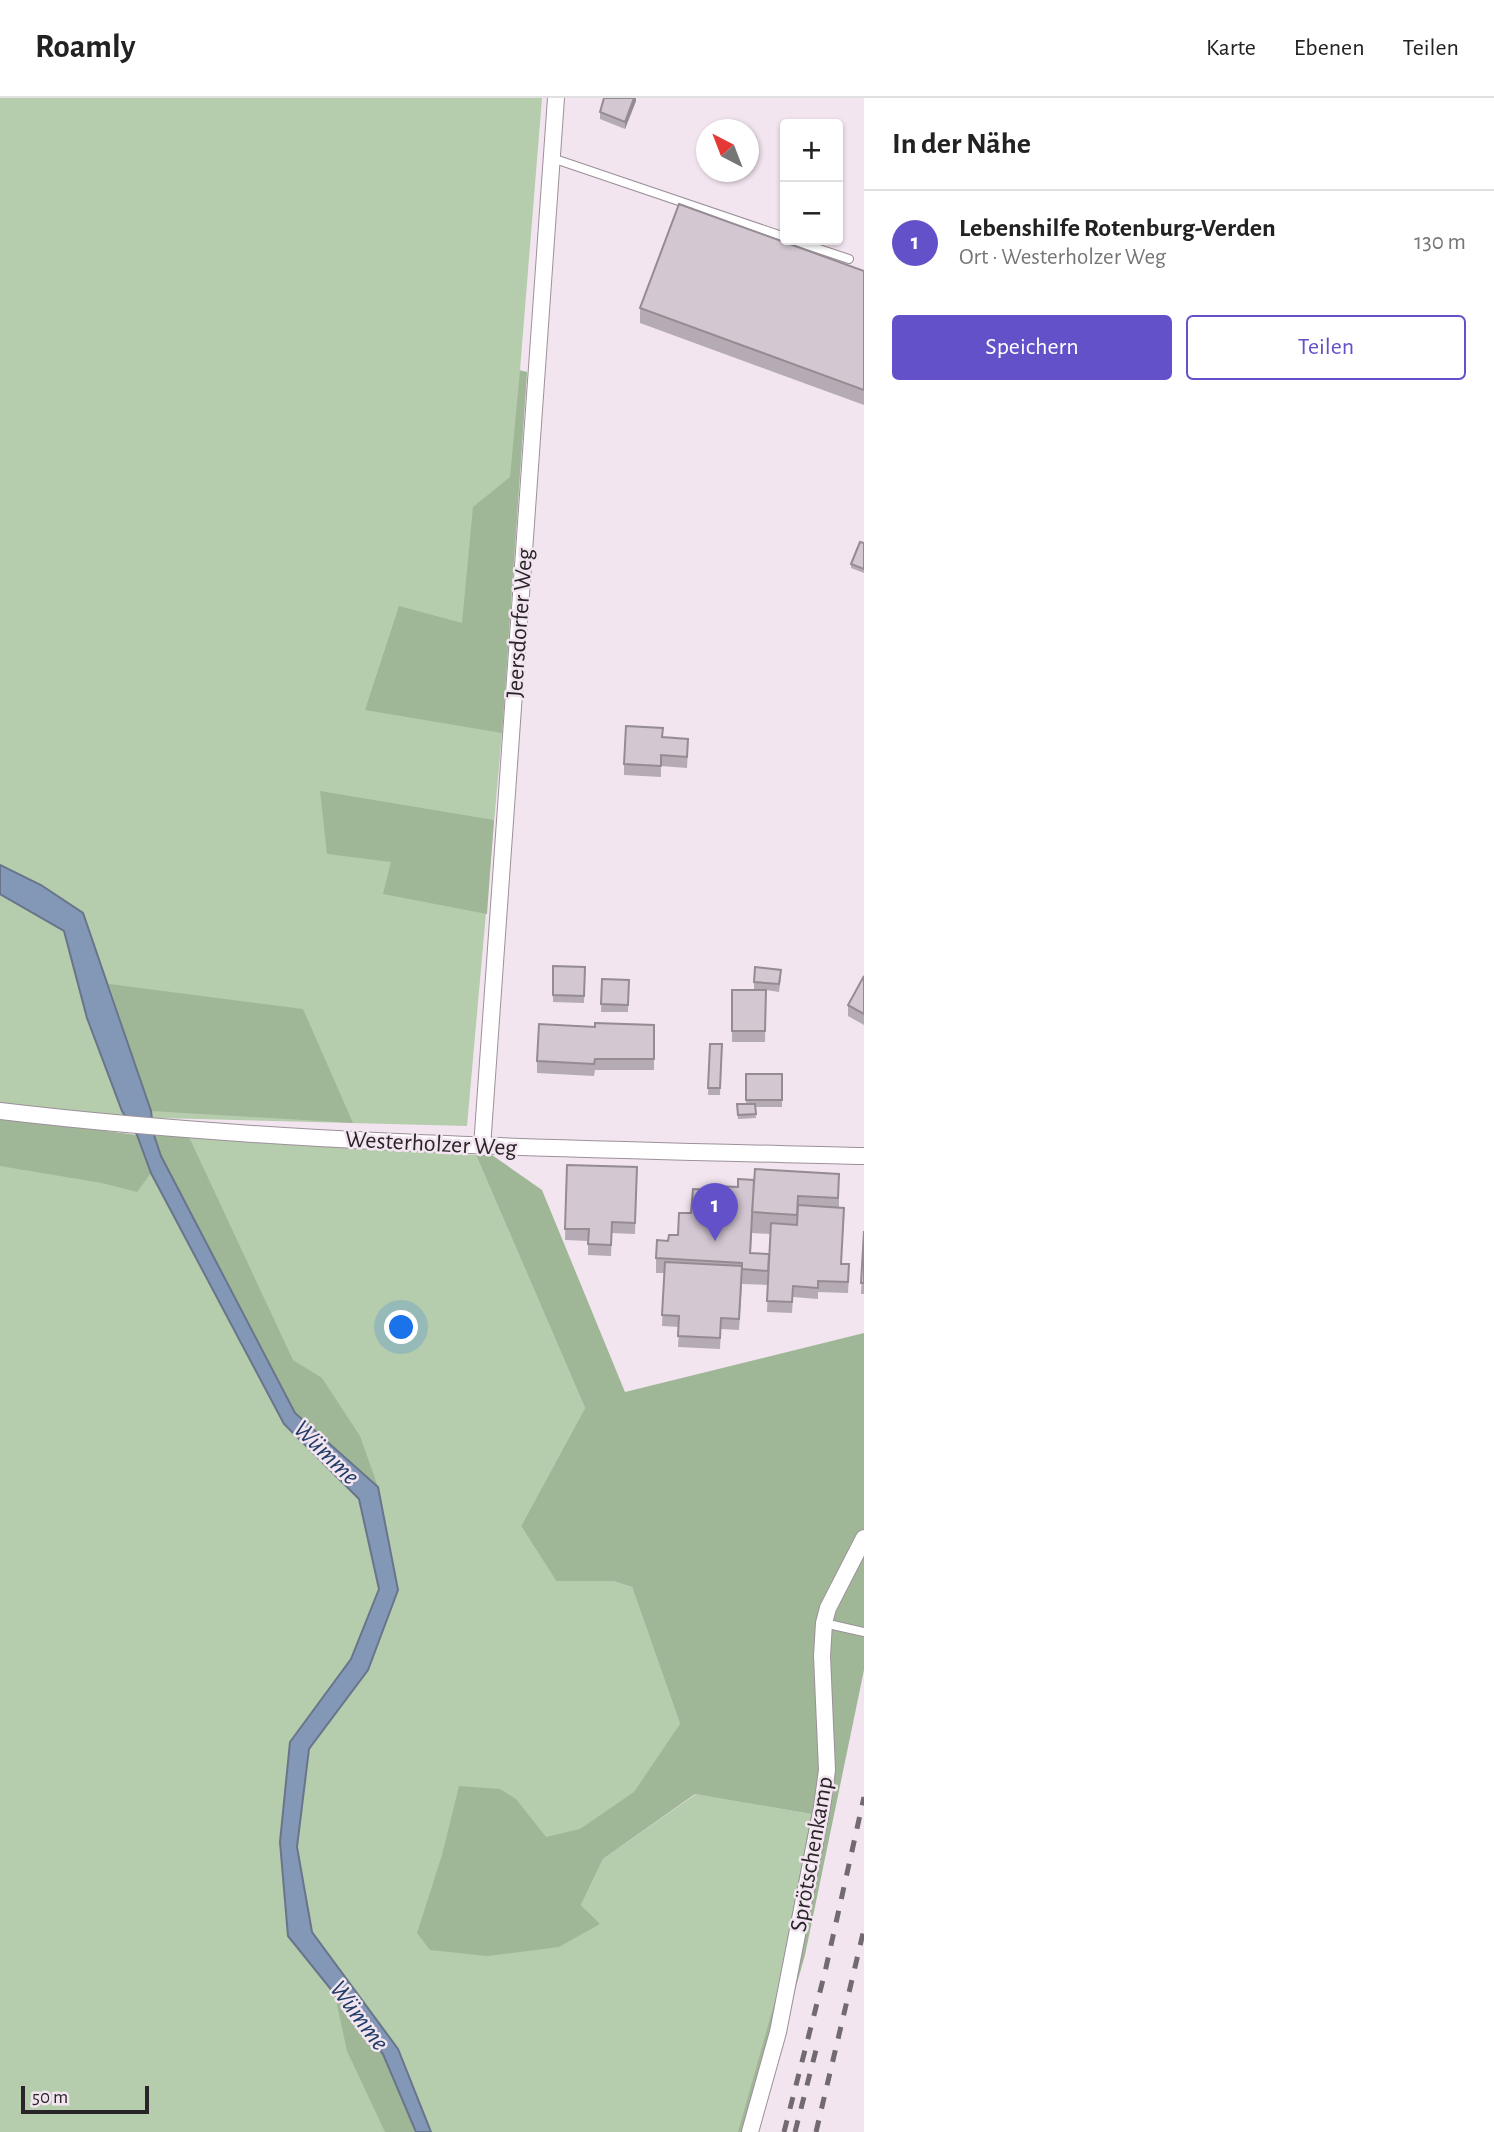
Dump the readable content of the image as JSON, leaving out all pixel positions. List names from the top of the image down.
{
  "streets": {
    "street": ["Jeersdorfer Weg", "Westerholzer Weg", "Sprötschenkamp"]
  },
  "crossings": [
    ["Jeersdorfer Weg", "Westerholzer Weg"]
  ],
  "water": ["Wümme"],
  "scale_bar": "50 m",
  "north": "top left",
  "page": {
    "header": "Roamly",
    "nav": ["Karte", "Ebenen", "Teilen"],
    "heading": "In der Nähe",
    "map_buttons": ["+", "−"],
    "list": [
      {
        "mark": "1",
        "name": "Lebenshilfe Rotenburg-Verden",
        "note": "Ort · Westerholzer Weg",
        "value": "130 m"
      }
    ],
    "buttons": ["Speichern", "Teilen"],
    "pins": "1",
    "scale": "50 m"
  }
}
